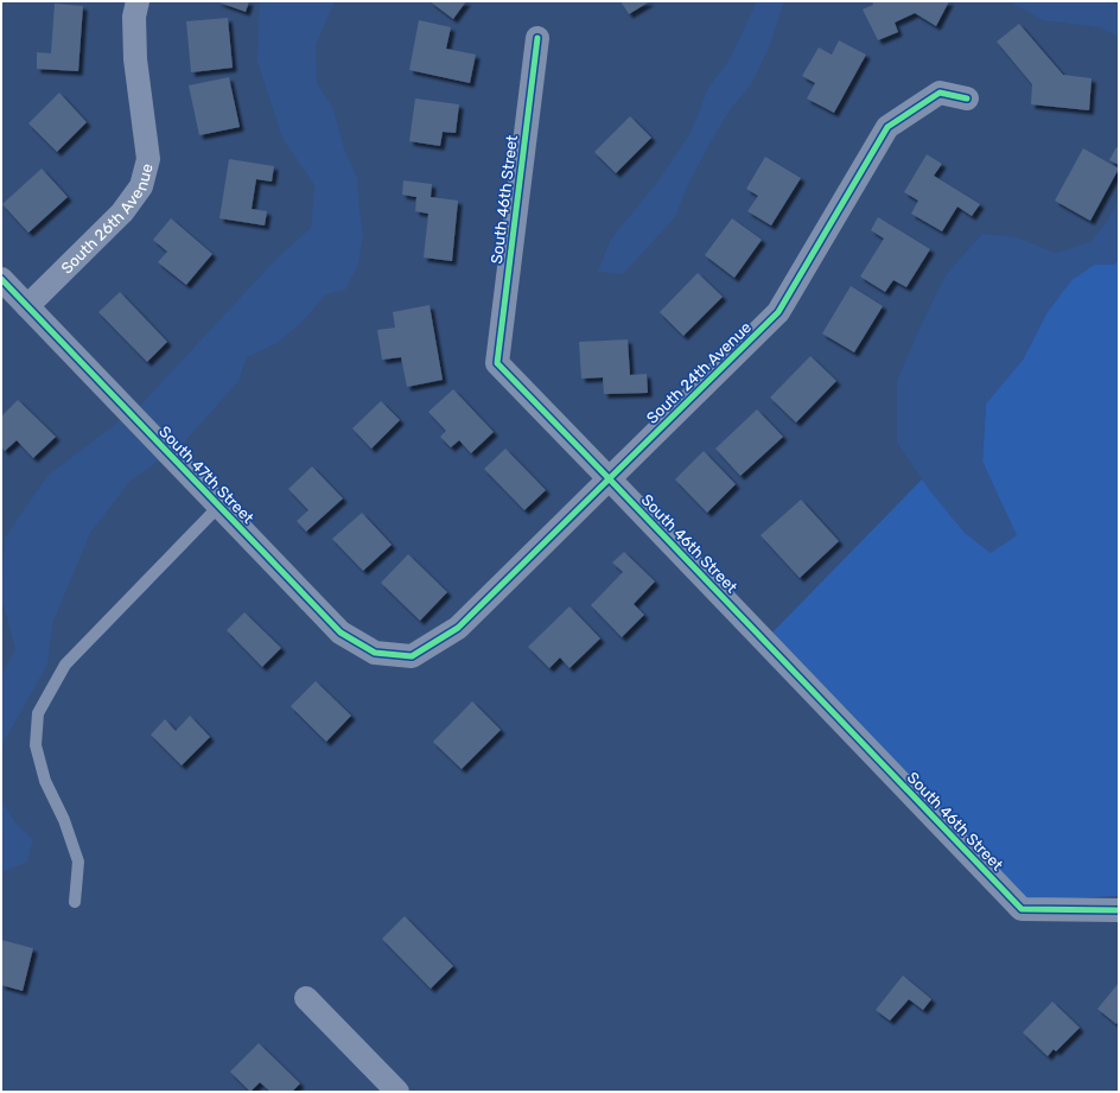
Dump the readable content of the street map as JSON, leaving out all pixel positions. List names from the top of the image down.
{
  "streets": {
    "street": [
      "South 46th Street",
      "South 26th Avenue",
      "South 24th Avenue",
      "South 47th Street"
    ]
  },
  "crossings": [
    ["South 46th Street", "South 24th Avenue"],
    ["South 26th Avenue", "South 47th Street"],
    ["South 24th Avenue", "South 47th Street"]
  ]
}
